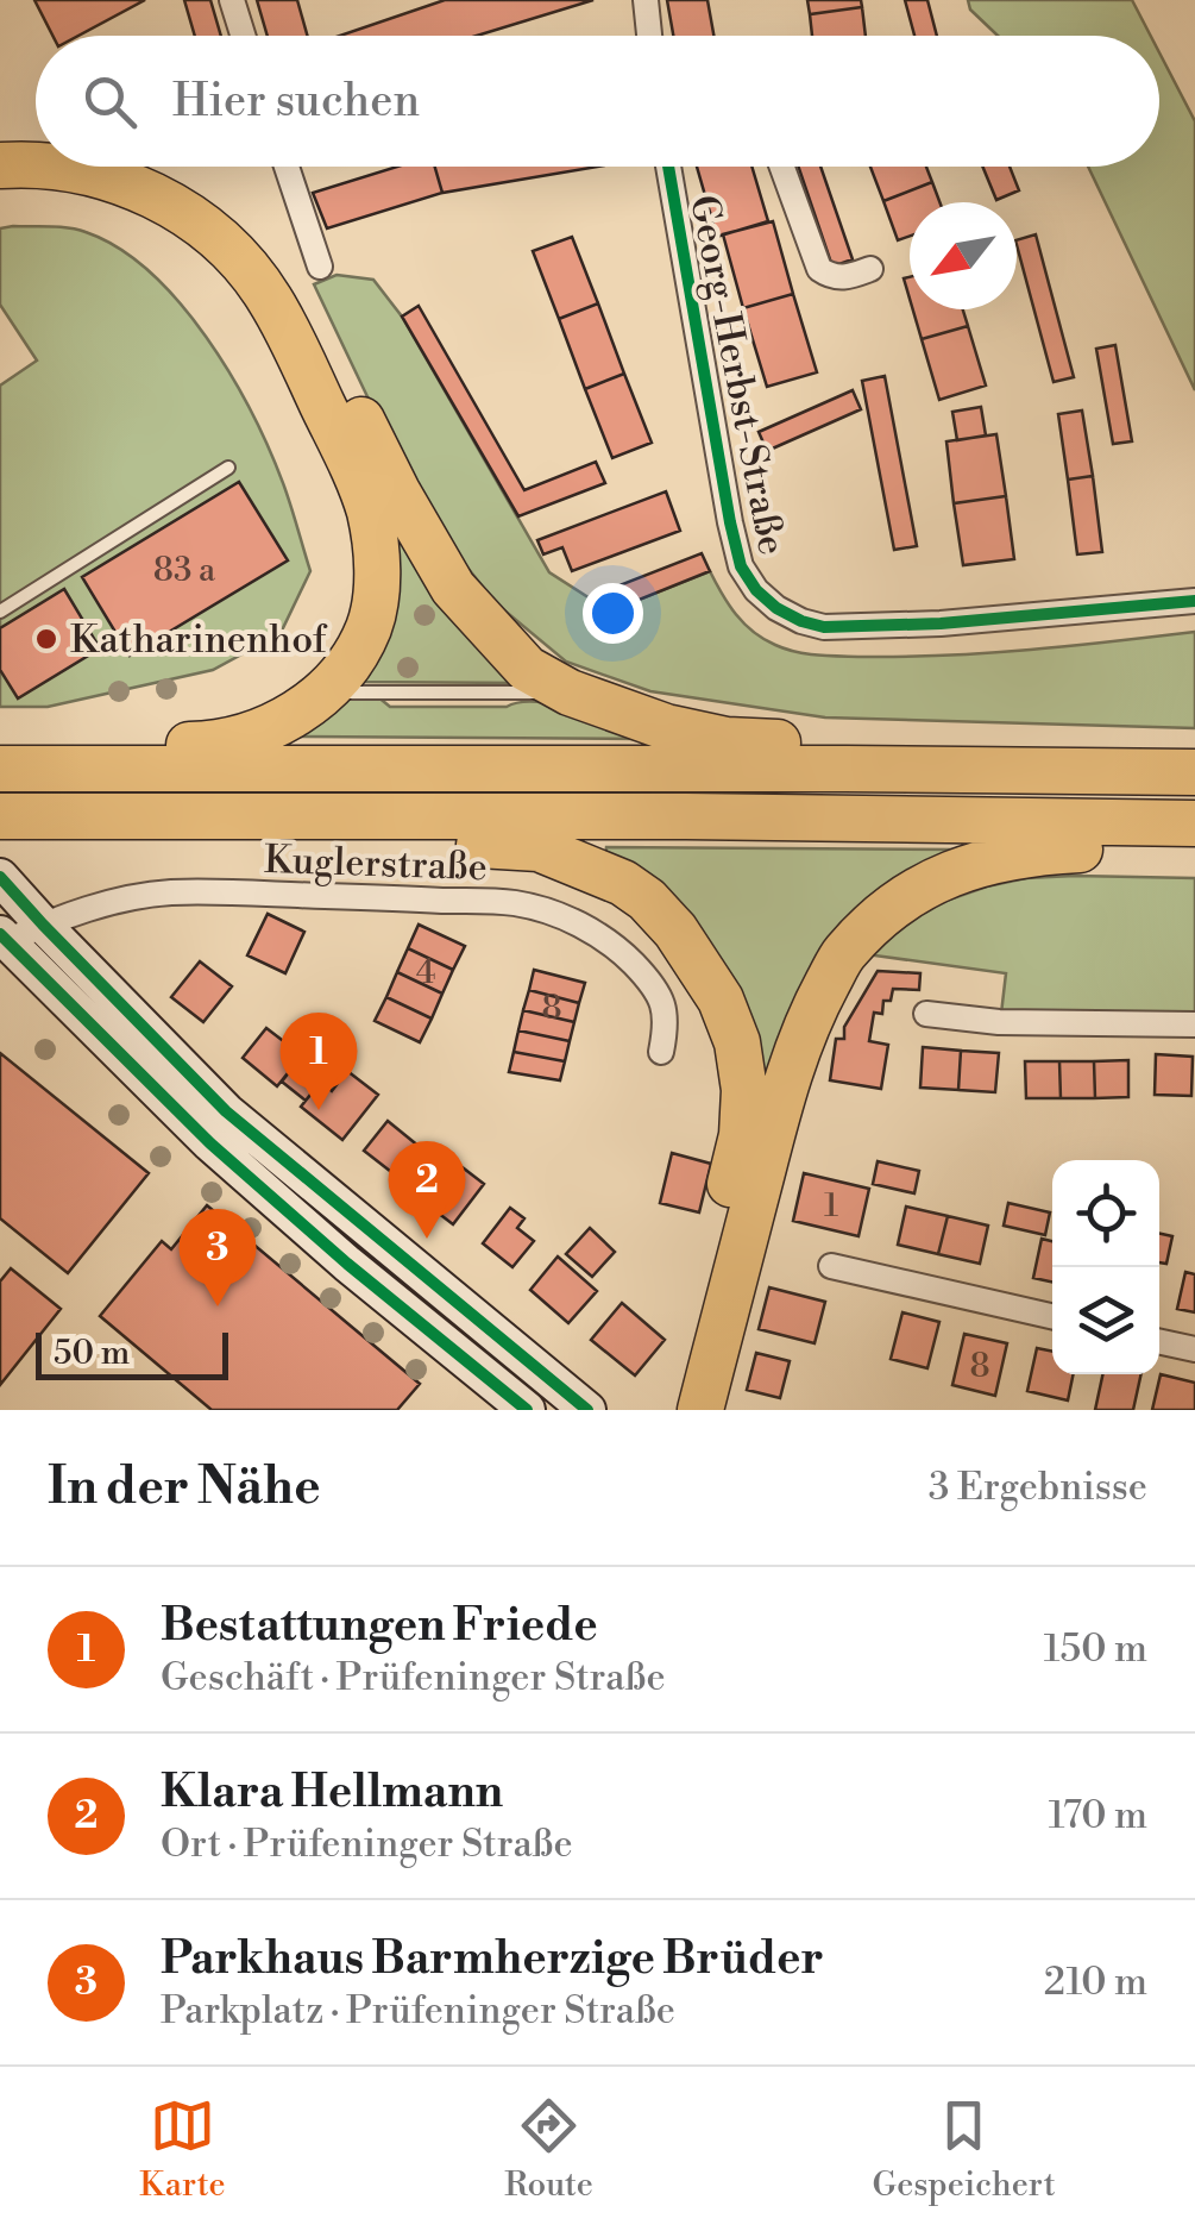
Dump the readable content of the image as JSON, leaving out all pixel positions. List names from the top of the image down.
{
  "streets": {
    "street": ["Georg-Herbst-Straße", "Kuglerstraße"]
  },
  "places": ["Katharinenhof"],
  "house_numbers": [
    "83 a",
    "4",
    "8",
    "1",
    "8"
  ],
  "scale_bar": "50 m",
  "north": "bottom left",
  "page": {
    "search": "Hier suchen",
    "pins": ["1", "2", "3"],
    "scale": "50 m",
    "heading": ["In der Nähe", "3 Ergebnisse"],
    "list": [
      {
        "mark": "1",
        "name": "Bestattungen Friede",
        "note": "Geschäft · Prüfeninger Straße",
        "value": "150 m"
      },
      {
        "mark": "2",
        "name": "Klara Hellmann",
        "note": "Ort · Prüfeninger Straße",
        "value": "170 m"
      },
      {
        "mark": "3",
        "name": "Parkhaus Barmherzige Brüder",
        "note": "Parkplatz · Prüfeninger Straße",
        "value": "210 m"
      }
    ],
    "nav": ["Karte", "Route", "Gespeichert"]
  }
}
